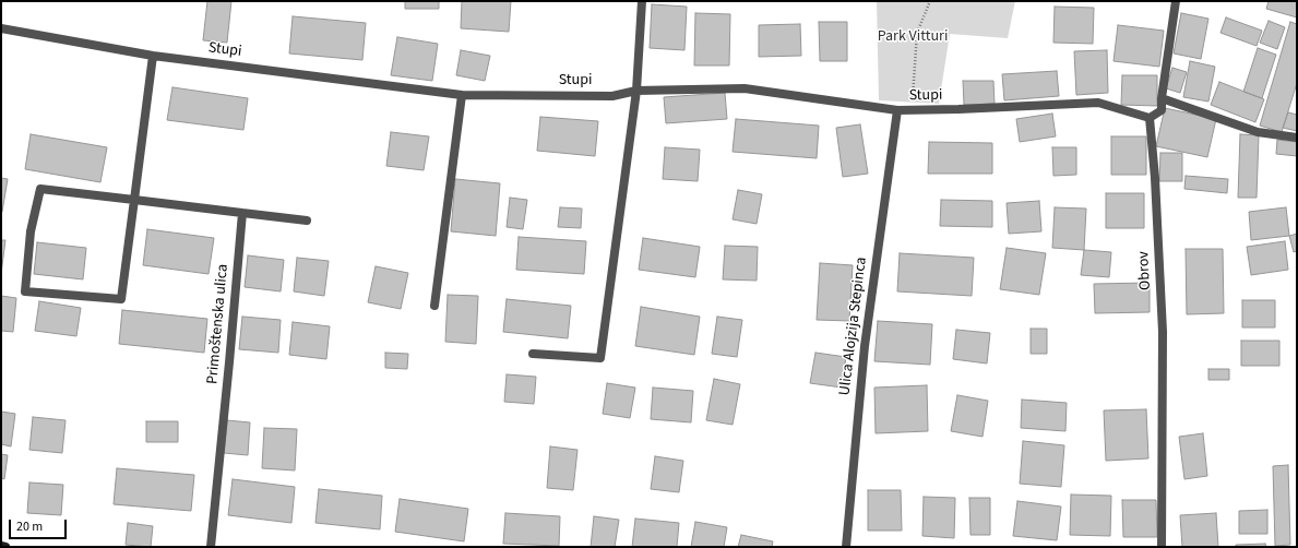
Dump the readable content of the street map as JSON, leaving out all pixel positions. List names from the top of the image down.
{
  "streets": {
    "street": [
      "Stupi",
      "Obrov",
      "Primoštenska ulica",
      "Ulica Alojzija Stepinca"
    ]
  },
  "crossings": [
    ["Stupi", "Obrov"],
    ["Stupi", "Ulica Alojzija Stepinca"]
  ],
  "parks": ["Park Vitturi"],
  "scale_bar": "20 m"
}
